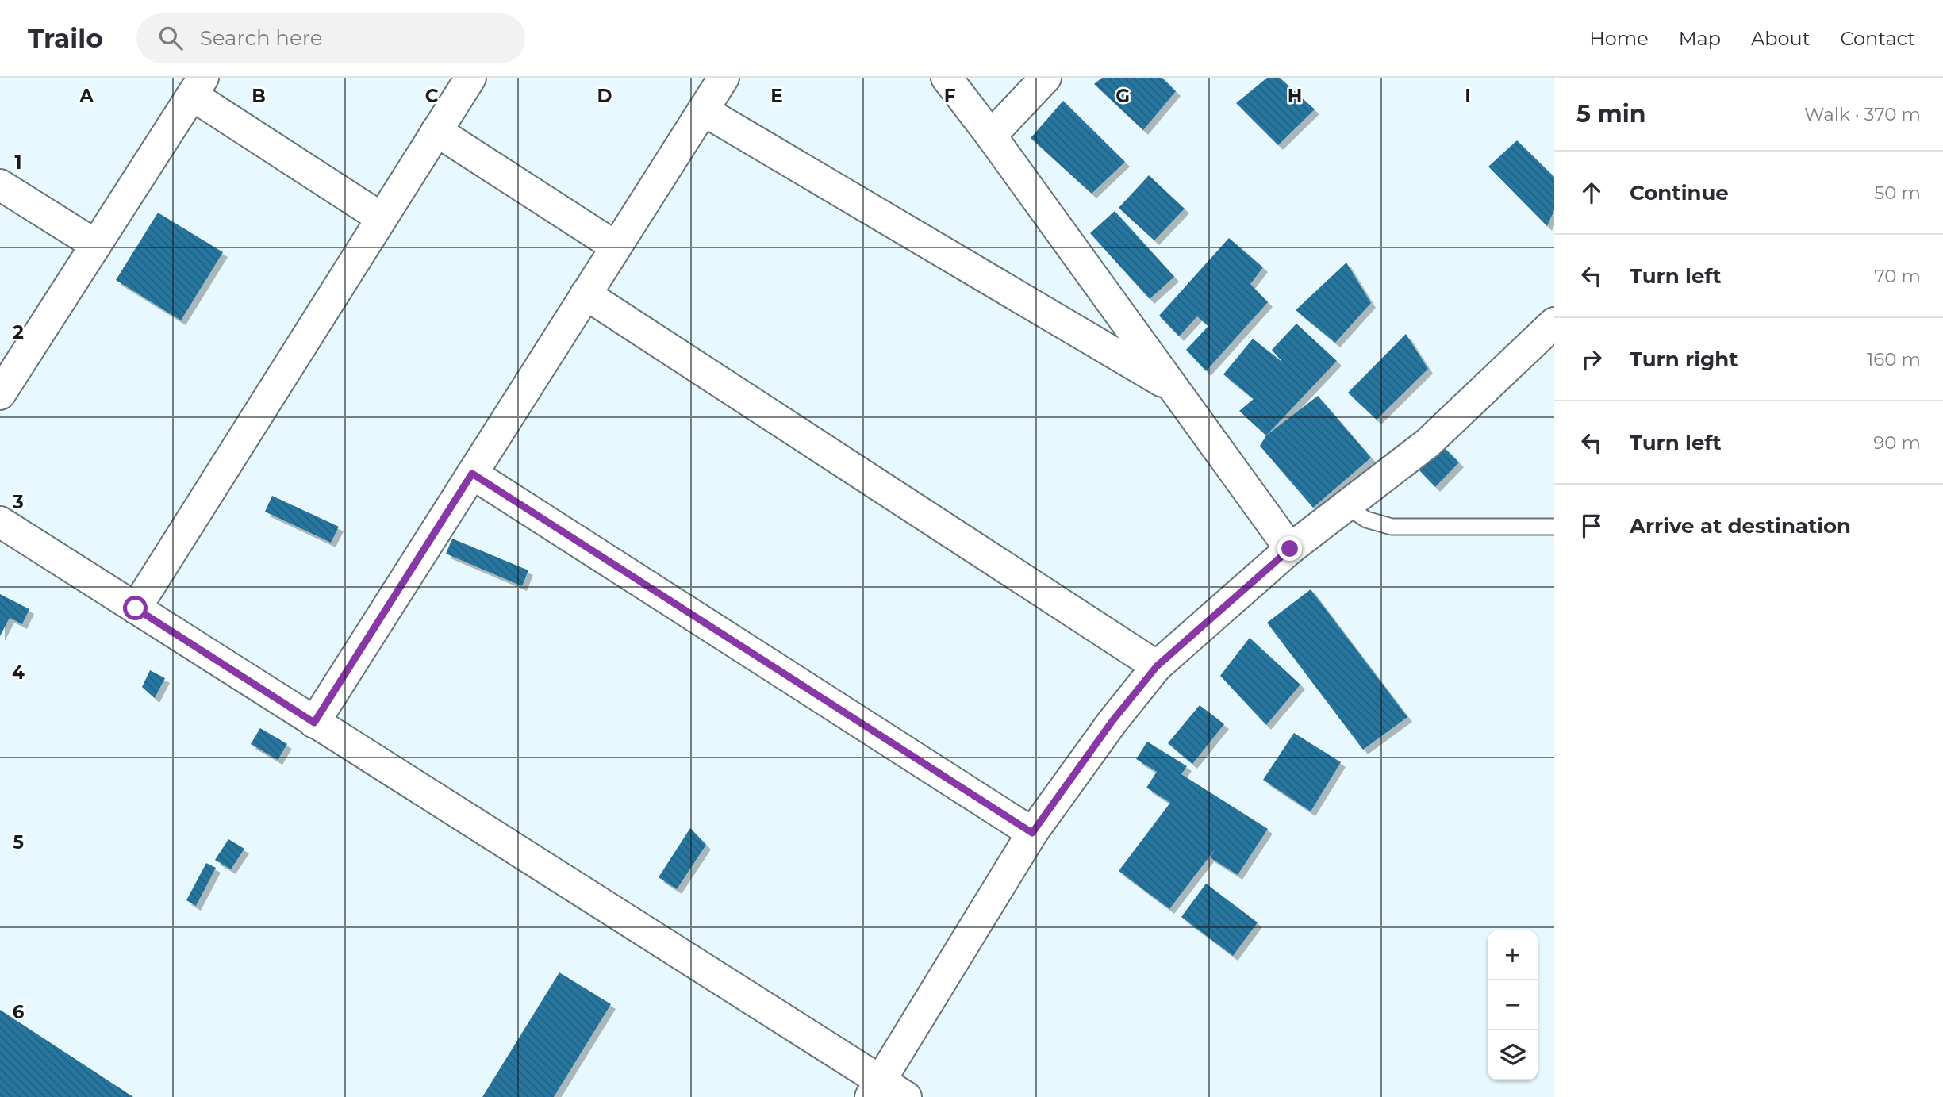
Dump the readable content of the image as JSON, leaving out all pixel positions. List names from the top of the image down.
{
  "page": {
    "header": "Trailo",
    "search": "Search here",
    "nav": [
      "Home",
      "Map",
      "About",
      "Contact"
    ],
    "heading": ["5 min", "Walk · 370 m"],
    "list": [
      ["Continue", "50 m"],
      ["Turn left", "70 m"],
      ["Turn right", "160 m"],
      ["Turn left", "90 m"],
      "Arrive at destination"
    ],
    "map_buttons": ["+", "−"]
  },
  "grid": {
    "columns": [
      "A",
      "B",
      "C",
      "D",
      "E",
      "F",
      "G",
      "H",
      "I"
    ],
    "rows": [
      "1",
      "2",
      "3",
      "4",
      "5",
      "6"
    ]
  }
}
